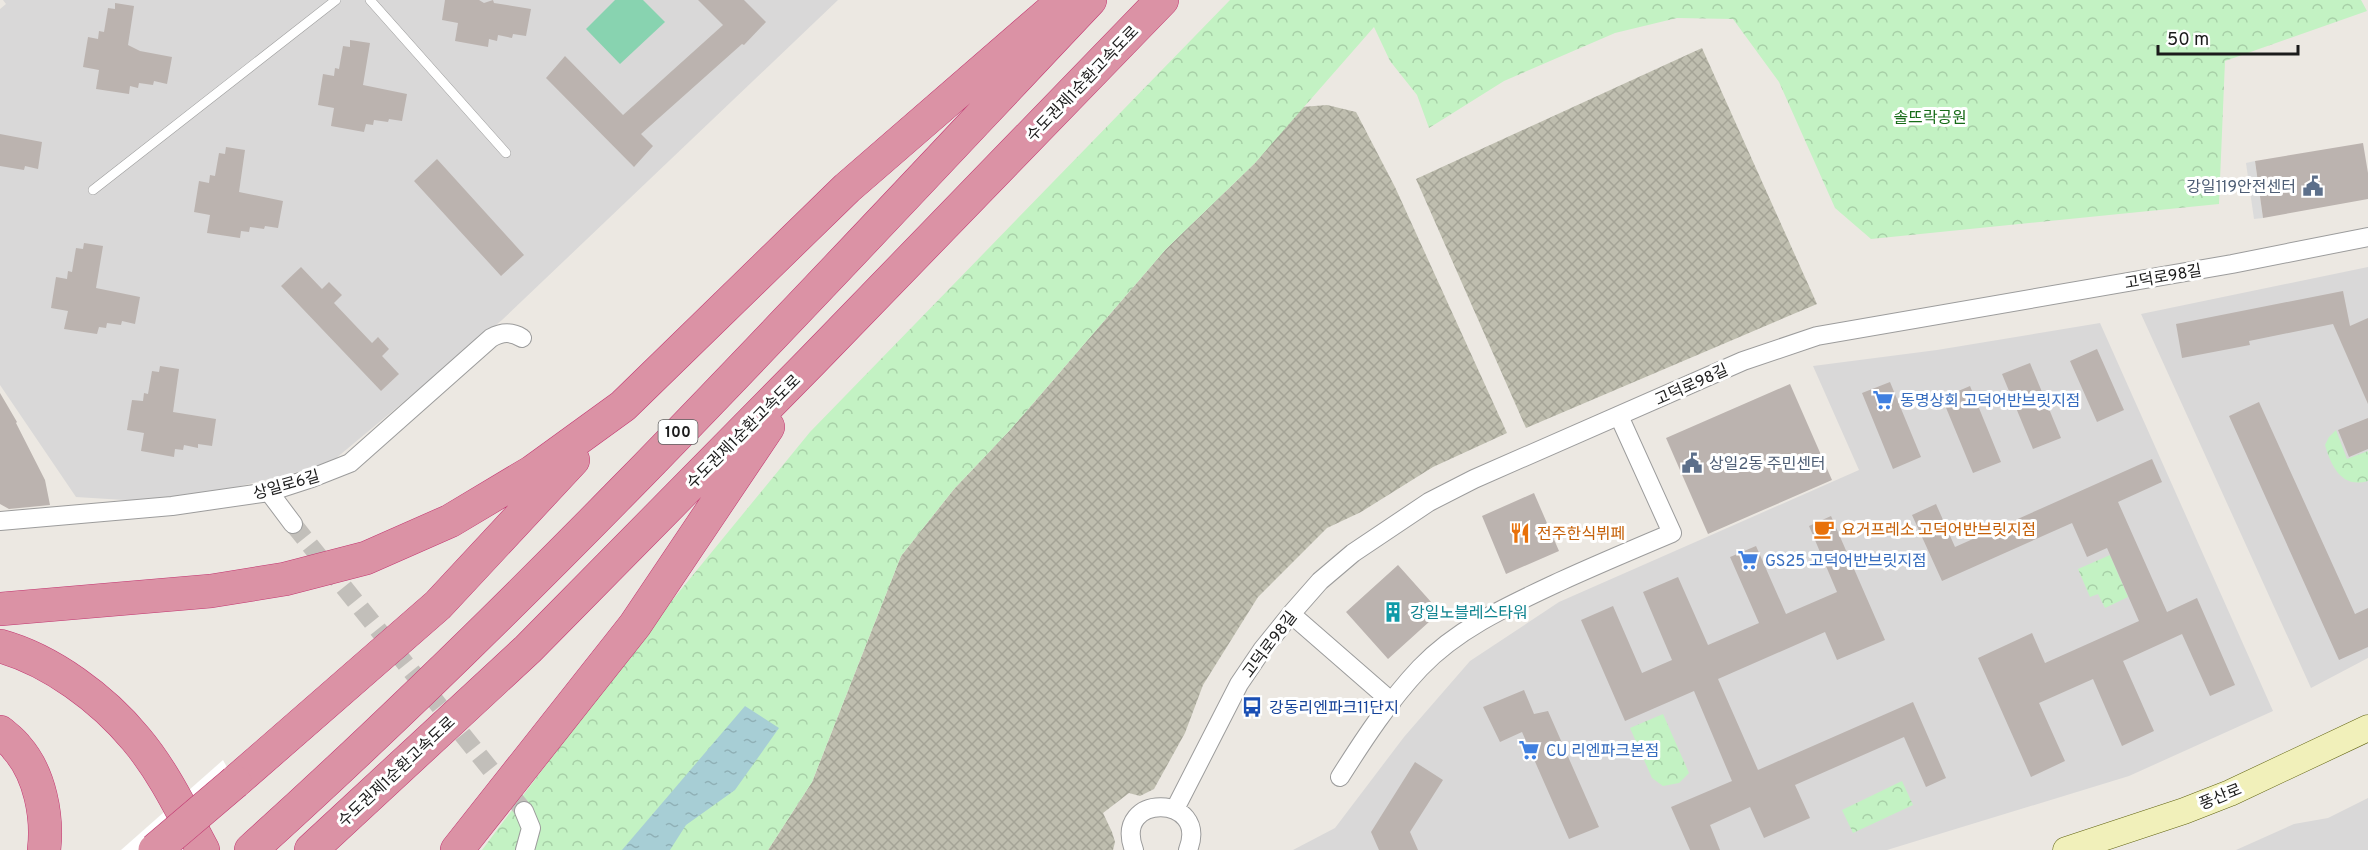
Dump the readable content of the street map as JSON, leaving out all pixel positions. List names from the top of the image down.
{
  "streets": {
    "highway": ["수도권제1순환고속도로", "100"],
    "street": ["고덕로98길", "상일로6길", "풍산로"]
  },
  "parks": ["솔뜨락공원"],
  "places": {
    "public building": ["강일119안전센터", "상일2동 주민센터"],
    "supermarket": ["동명상회 고덕어반브릿지점", "GS25 고덕어반브릿지점", "CU 리엔파크본점"],
    "cafe": ["요거프레소 고덕어반브릿지점"],
    "restaurant": ["전주한식뷔페"],
    "building": ["강일노블레스타워"],
    "bus stop": ["강동리엔파크11단지"]
  },
  "scale_bar": "50 m"
}
